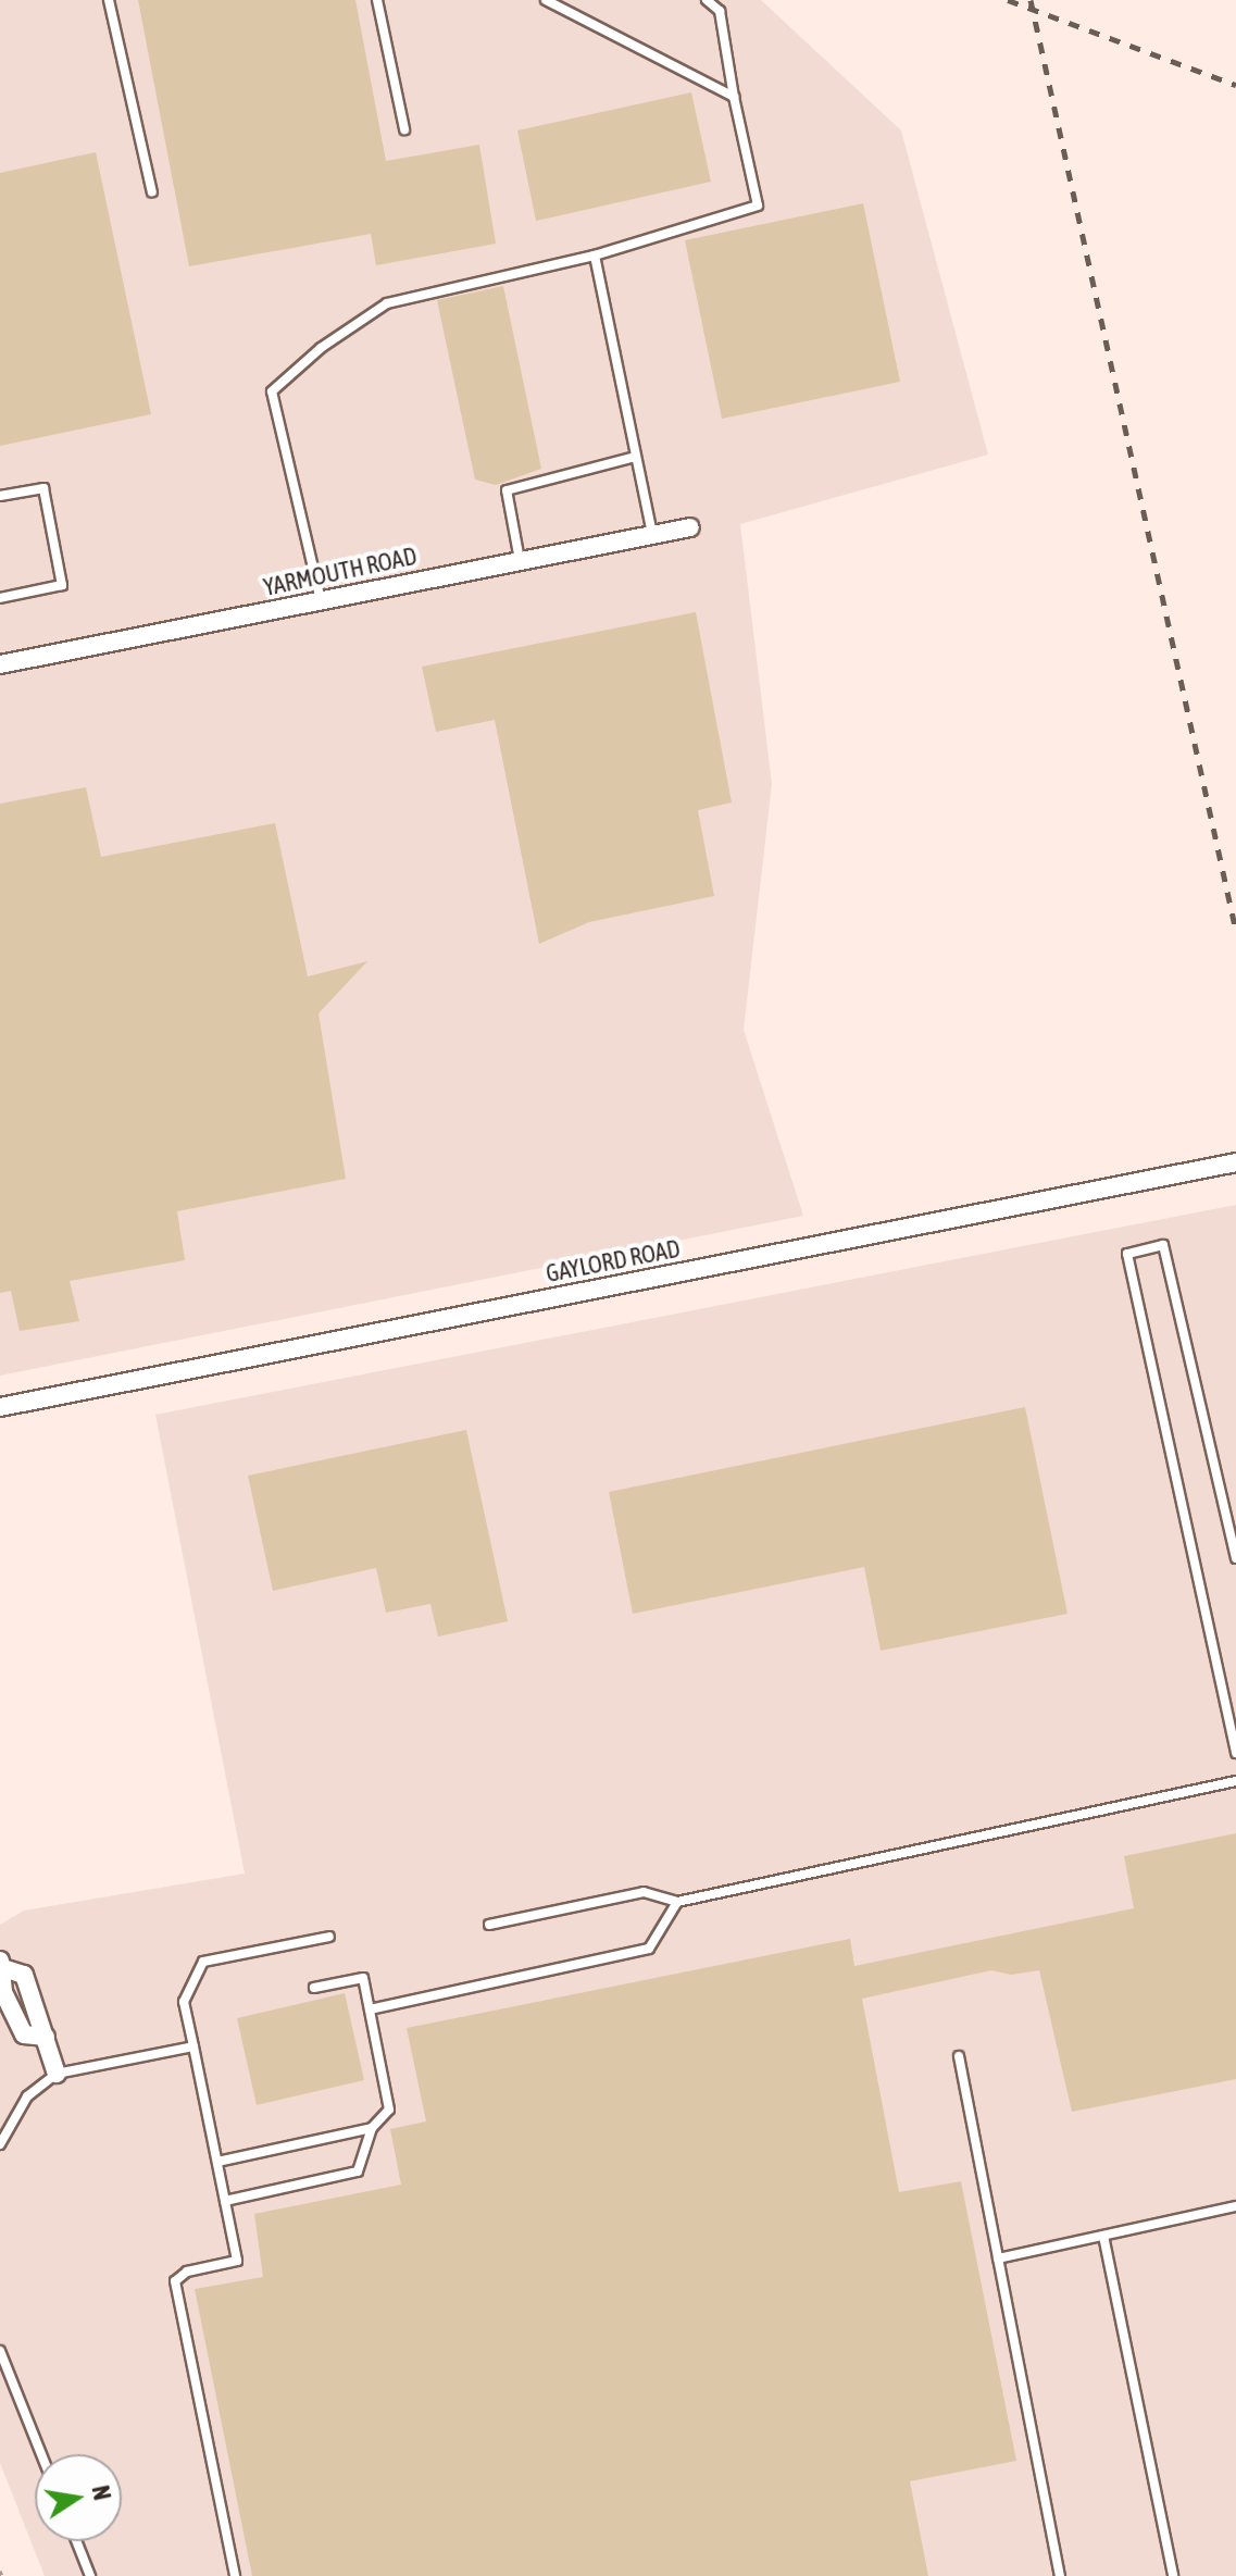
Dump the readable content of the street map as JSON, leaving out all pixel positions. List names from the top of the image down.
{
  "streets": {
    "street": ["YARMOUTH ROAD", "GAYLORD ROAD"]
  },
  "north": "right"
}
